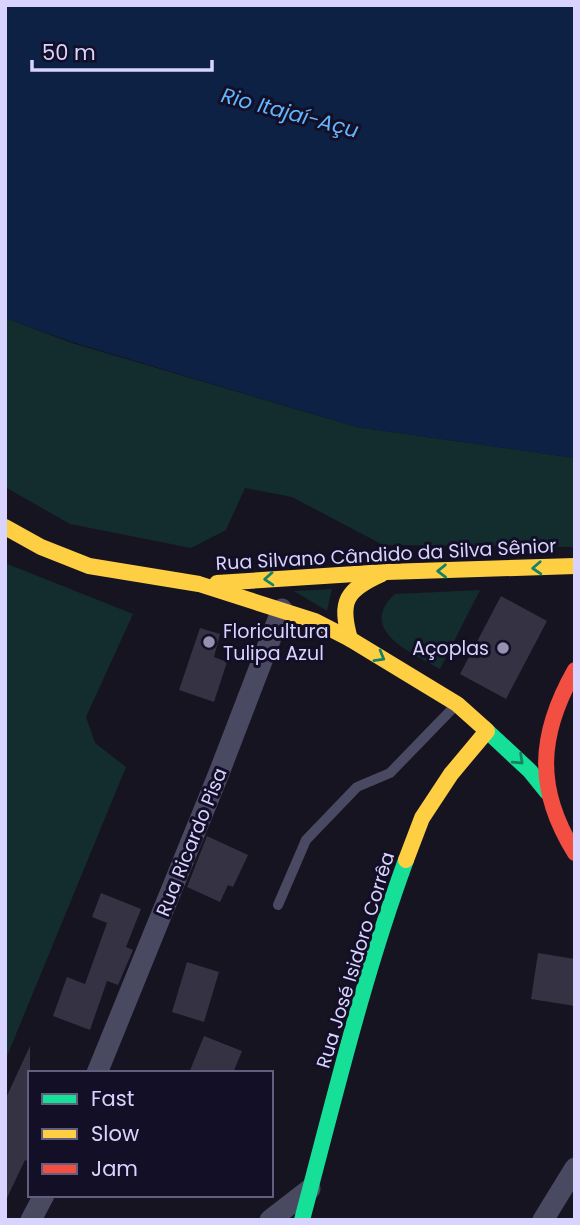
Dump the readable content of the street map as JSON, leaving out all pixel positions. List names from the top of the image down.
{
  "streets": {
    "main road": ["Rua Silvano Cândido da Silva Sênior", "Rua José Isidoro Corrêa"],
    "street": ["Rua Ricardo Pisa"]
  },
  "crossings": [
    ["Rua Silvano Cândido da Silva Sênior", "Rua Ricardo Pisa"],
    ["Rua Silvano Cândido da Silva Sênior", "Rua José Isidoro Corrêa"]
  ],
  "water": ["Rio Itajaí-Açu"],
  "places": ["Floricultura Tulipa Azul", "Açoplas"],
  "legend": ["Fast", "Slow", "Jam"],
  "scale_bar": "50 m"
}
